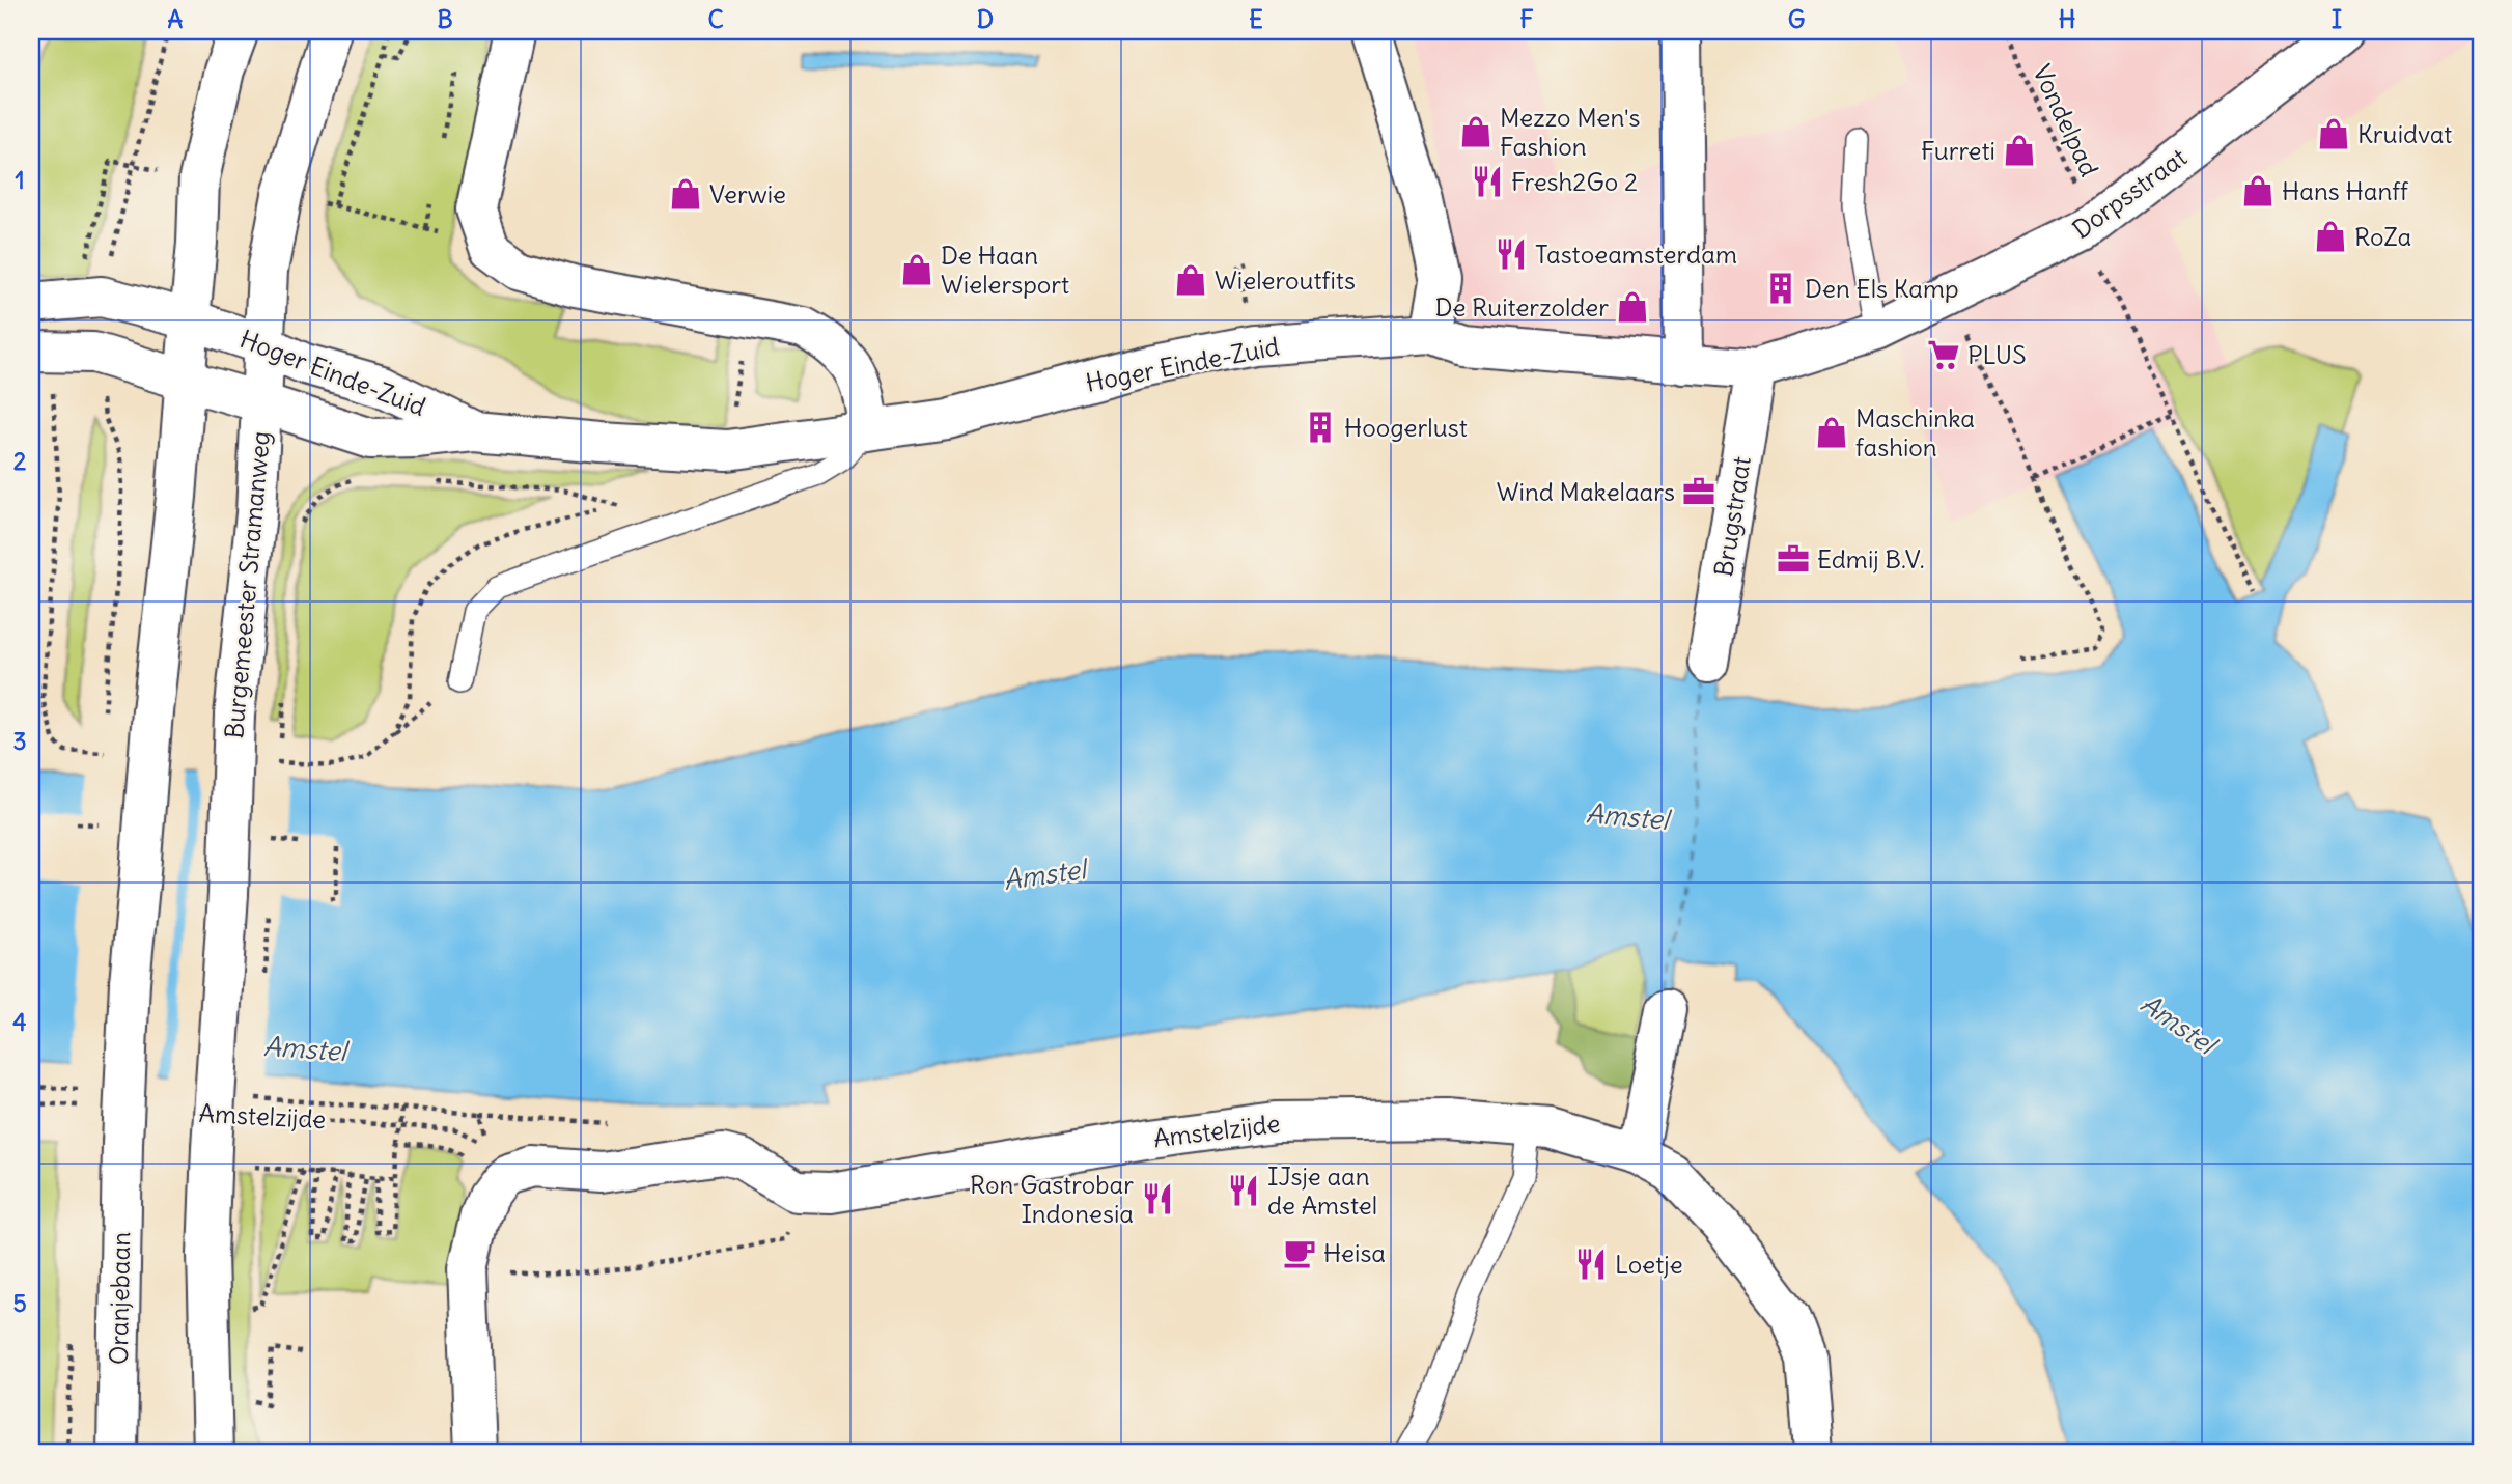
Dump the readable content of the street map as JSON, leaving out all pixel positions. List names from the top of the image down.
{
  "streets": {
    "street": [
      "Dorpsstraat",
      "Hoger Einde-Zuid",
      "Brugstraat",
      "Burgemeester Stramanweg",
      "Amstelzijde",
      "Oranjebaan"
    ],
    "path": ["Vondelpad"]
  },
  "crossings": [
    ["Vondelpad", "Dorpsstraat"],
    ["Dorpsstraat", "Hoger Einde-Zuid"],
    ["Dorpsstraat", "Brugstraat"],
    ["Hoger Einde-Zuid", "Burgemeester Stramanweg"],
    ["Hoger Einde-Zuid", "Oranjebaan"]
  ],
  "water": ["Amstel"],
  "places": {
    "shop": [
      "Mezzo Men's Fashion",
      "Kruidvat",
      "Furreti",
      "Hans Hanff",
      "Verwie",
      "RoZa",
      "De Haan Wielersport",
      "Wieleroutfits",
      "De Ruiterzolder",
      "Maschinka fashion"
    ],
    "restaurant": [
      "Fresh2Go 2",
      "Tastoeamsterdam",
      "IJsje aan de Amstel",
      "Ron Gastrobar Indonesia",
      "Loetje"
    ],
    "building": ["Den Els Kamp", "Hoogerlust"],
    "supermarket": ["PLUS"],
    "office": ["Wind Makelaars", "Edmij B.V."],
    "cafe": ["Heisa"]
  },
  "grid": {
    "columns": [
      "A",
      "B",
      "C",
      "D",
      "E",
      "F",
      "G",
      "H",
      "I"
    ],
    "rows": [
      "1",
      "2",
      "3",
      "4",
      "5"
    ]
  }
}
